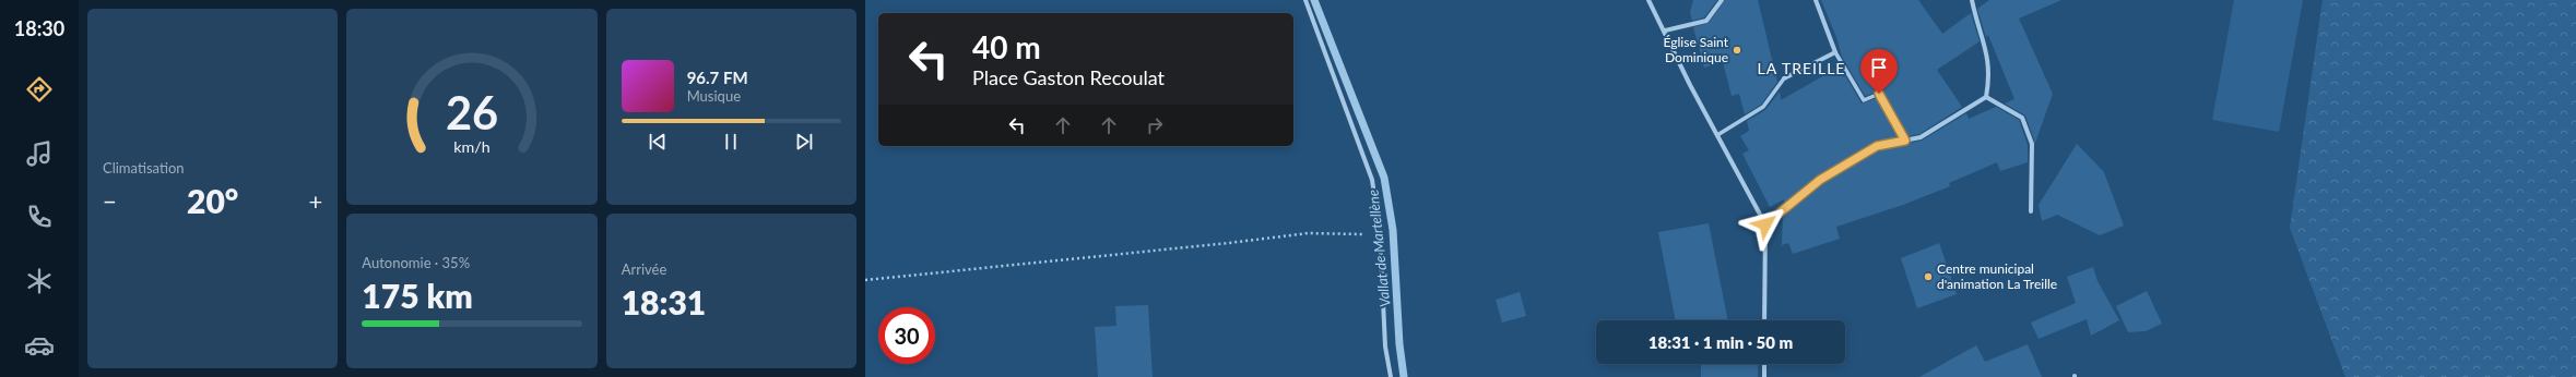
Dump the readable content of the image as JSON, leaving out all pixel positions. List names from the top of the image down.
{
  "districts": ["LA TREILLE"],
  "water": ["Vallat de Martellène"],
  "places": ["Église Saint Dominique", "Centre municipal d'animation La Treille"],
  "page": {
    "tabs": "18:30",
    "tile": [
      "Climatisation",
      ["Autonomie · 35%", "175 km"],
      ["Arrivée", "18:31"]
    ],
    "turn": ["40 m", "Place Gaston Recoulat"],
    "song": ["96.7 FM", "Musique"],
    "heat": ["−", "20°", "+"],
    "limit": "30",
    "trip": "18:31 · 1 min · 50 m",
    "gauge": ["26", "km/h"]
  }
}
